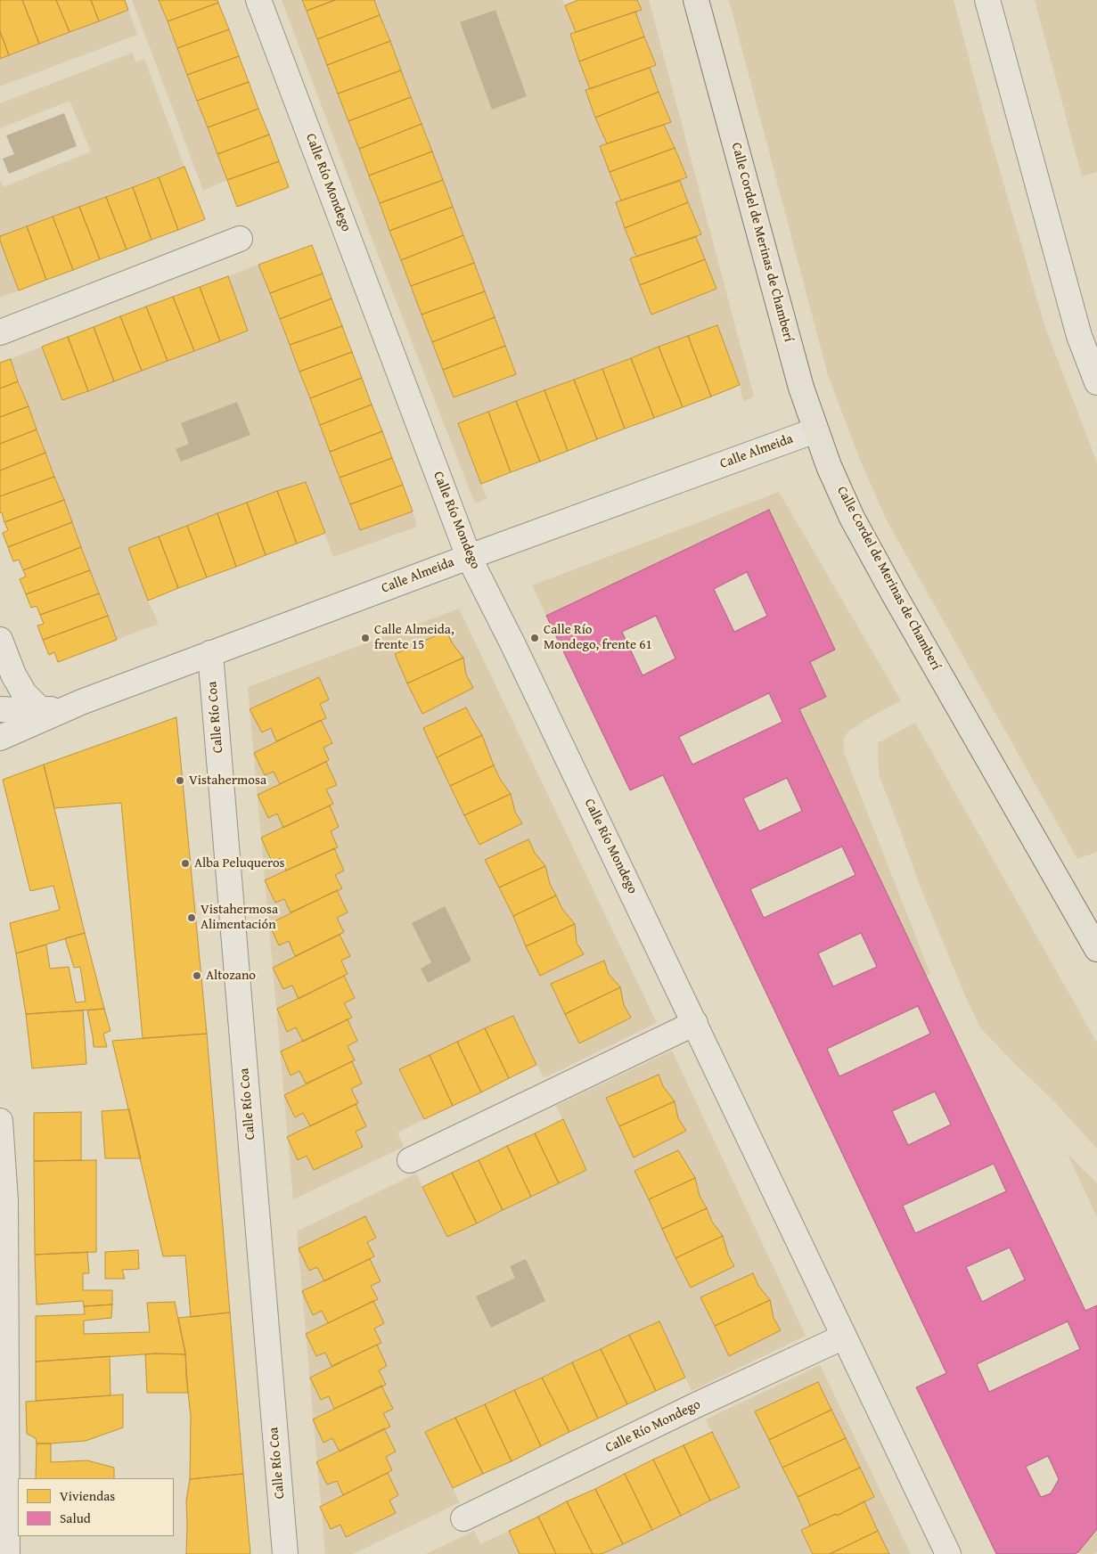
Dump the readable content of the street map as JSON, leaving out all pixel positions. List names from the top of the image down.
{
  "streets": {
    "main road": ["Calle Cordel de Merinas de Chamberí"],
    "street": ["Calle Río Mondego", "Calle Almeida", "Calle Río Coa"]
  },
  "crossings": [
    ["Calle Río Mondego", "Calle Almeida"],
    ["Calle Cordel de Merinas de Chamberí", "Calle Almeida"],
    ["Calle Almeida", "Calle Río Coa"]
  ],
  "places": [
    "Calle Almeida, frente 15",
    "Calle Río Mondego, frente 61",
    "Vistahermosa",
    "Alba Peluqueros",
    "Vistahermosa Alimentación",
    "Altozano"
  ],
  "legend": ["Viviendas", "Salud"]
}
